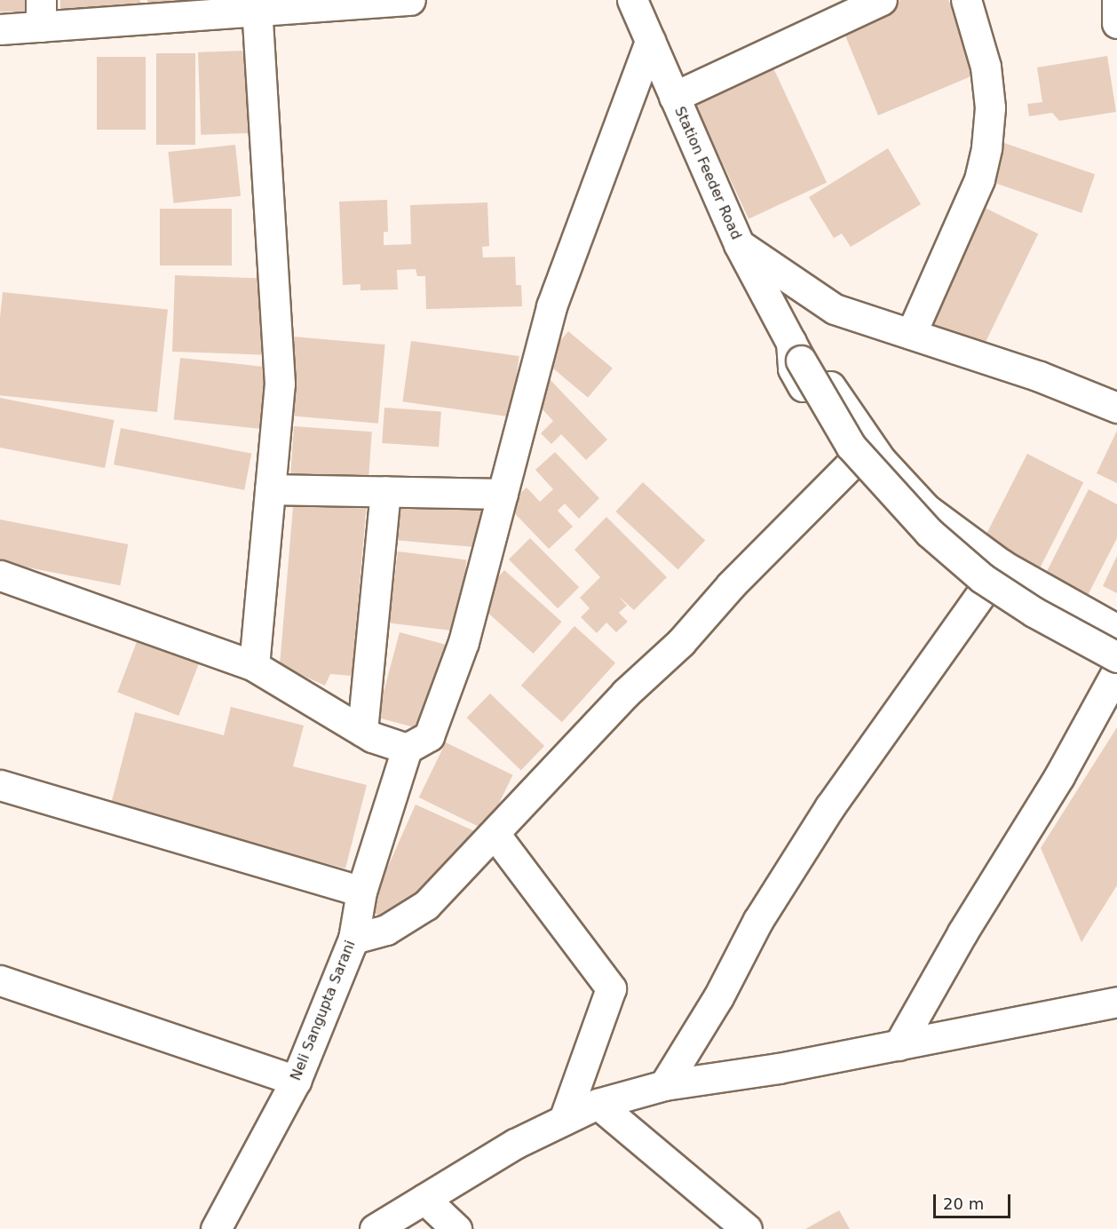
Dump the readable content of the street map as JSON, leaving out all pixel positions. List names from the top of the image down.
{
  "streets": {
    "street": ["Station Feeder Road", "Neli Sangupta Sarani"]
  },
  "scale_bar": "20 m"
}
